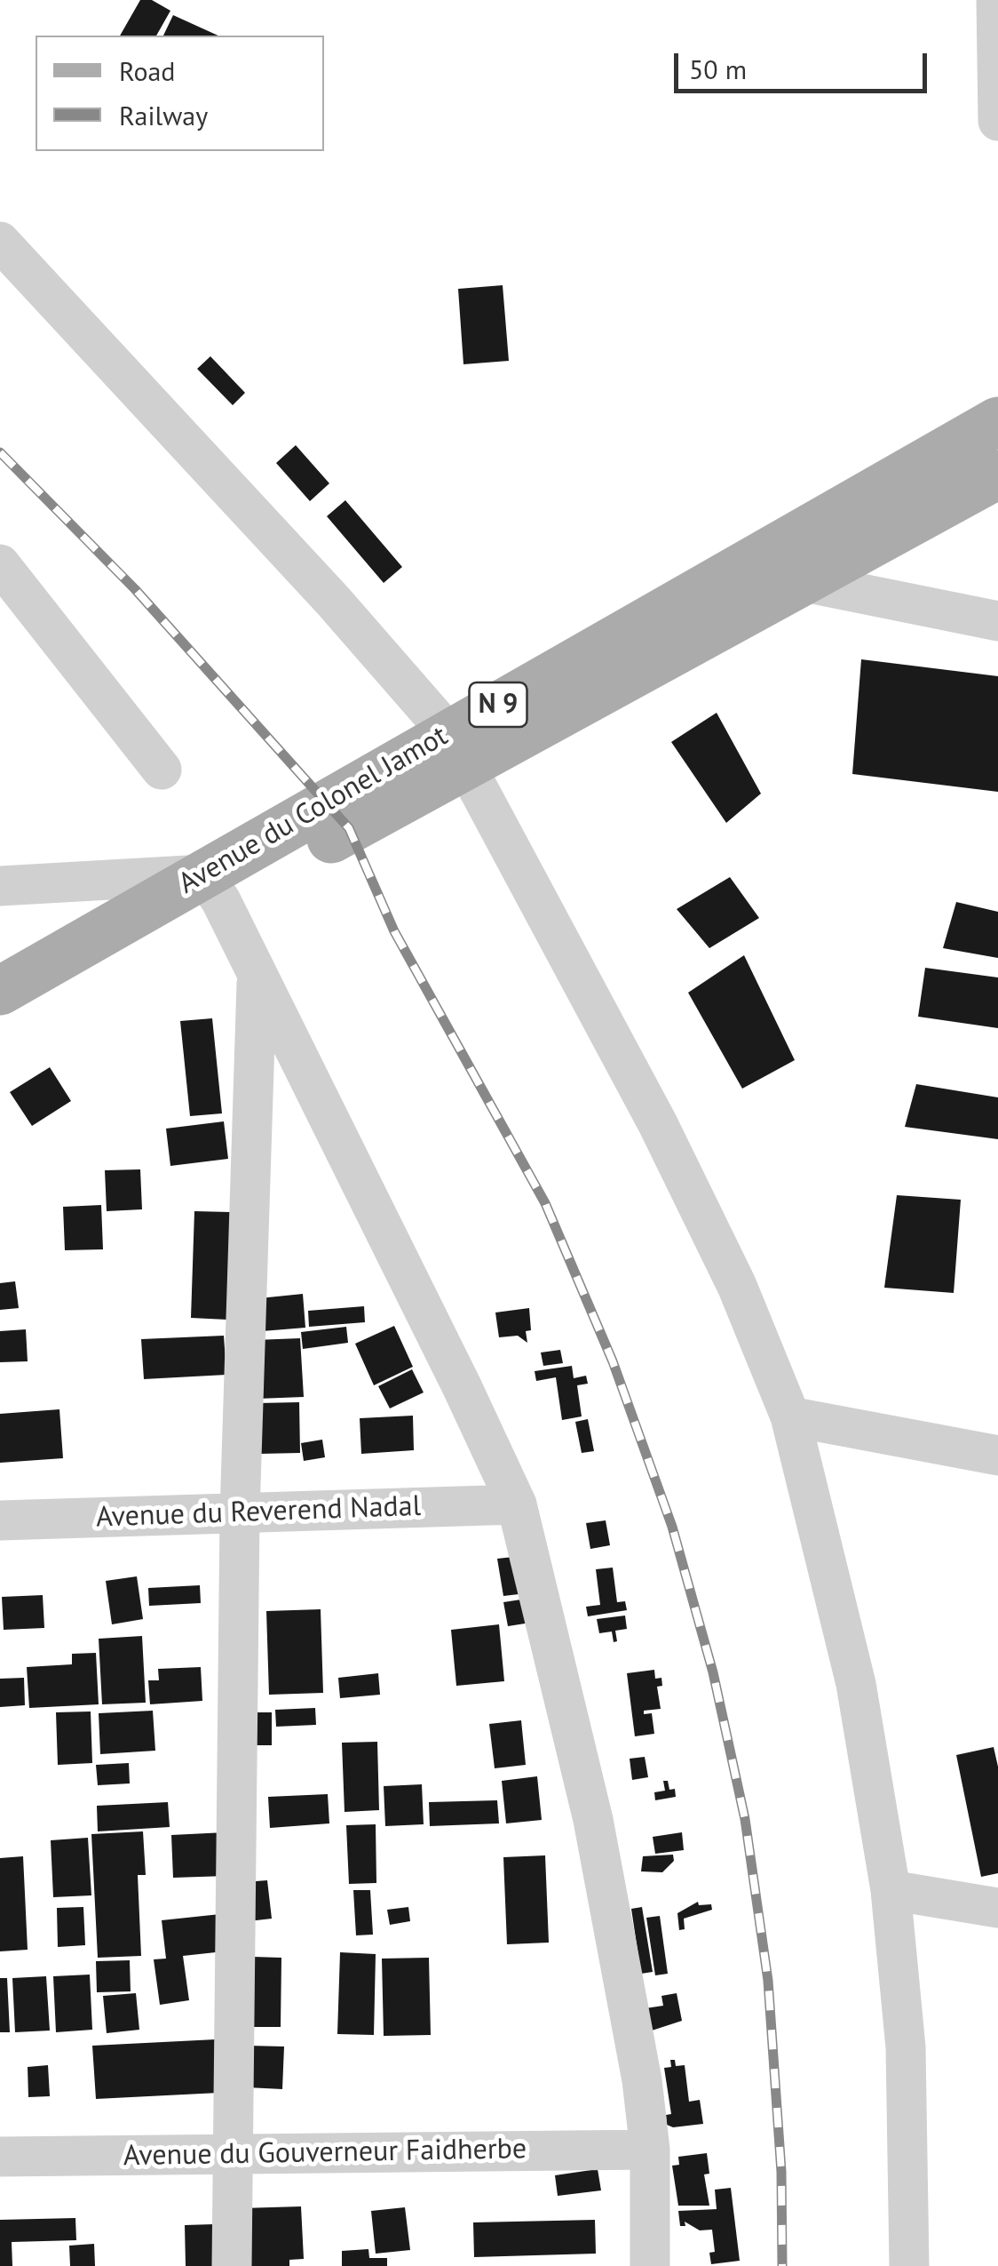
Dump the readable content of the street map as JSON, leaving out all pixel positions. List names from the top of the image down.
{
  "streets": {
    "main road": ["N 9", "Avenue du Colonel Jamot"],
    "street": ["Avenue du Reverend Nadal", "Avenue du Gouverneur Faidherbe"]
  },
  "legend": ["Road", "Railway"],
  "scale_bar": "50 m"
}
